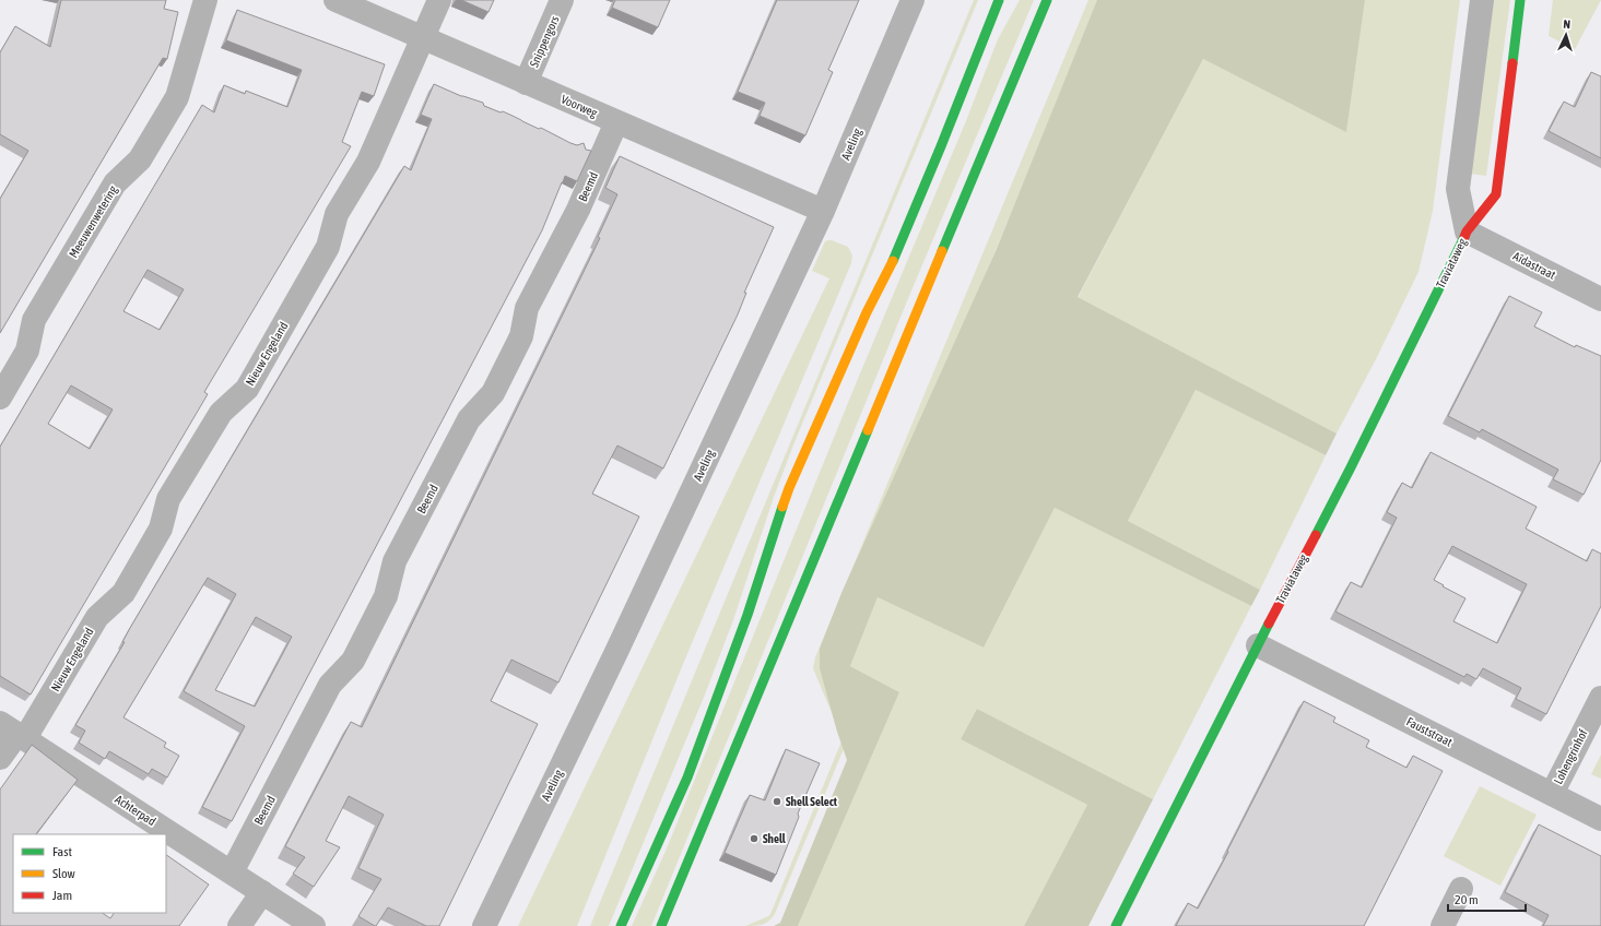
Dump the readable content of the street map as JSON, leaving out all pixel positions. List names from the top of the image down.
{
  "streets": {
    "main road": ["Traviataweg"],
    "street": [
      "Snippengors",
      "Voorweg",
      "Aveling",
      "Beemd",
      "Meeuwenwetering",
      "Aïdastraat",
      "Nieuw Engeland",
      "Fauststraat",
      "Lohengrinhof",
      "Achterpad"
    ]
  },
  "crossings": [
    ["Snippengors", "Voorweg"],
    ["Voorweg", "Aveling"],
    ["Voorweg", "Beemd"],
    ["Voorweg", "Nieuw Engeland"],
    ["Beemd", "Achterpad"],
    ["Traviataweg", "Aïdastraat"],
    ["Traviataweg", "Fauststraat"],
    ["Nieuw Engeland", "Achterpad"],
    ["Fauststraat", "Lohengrinhof"]
  ],
  "places": ["Shell Select", "Shell"],
  "legend": ["Fast", "Slow", "Jam"],
  "scale_bar": "20 m",
  "north": "top"
}
